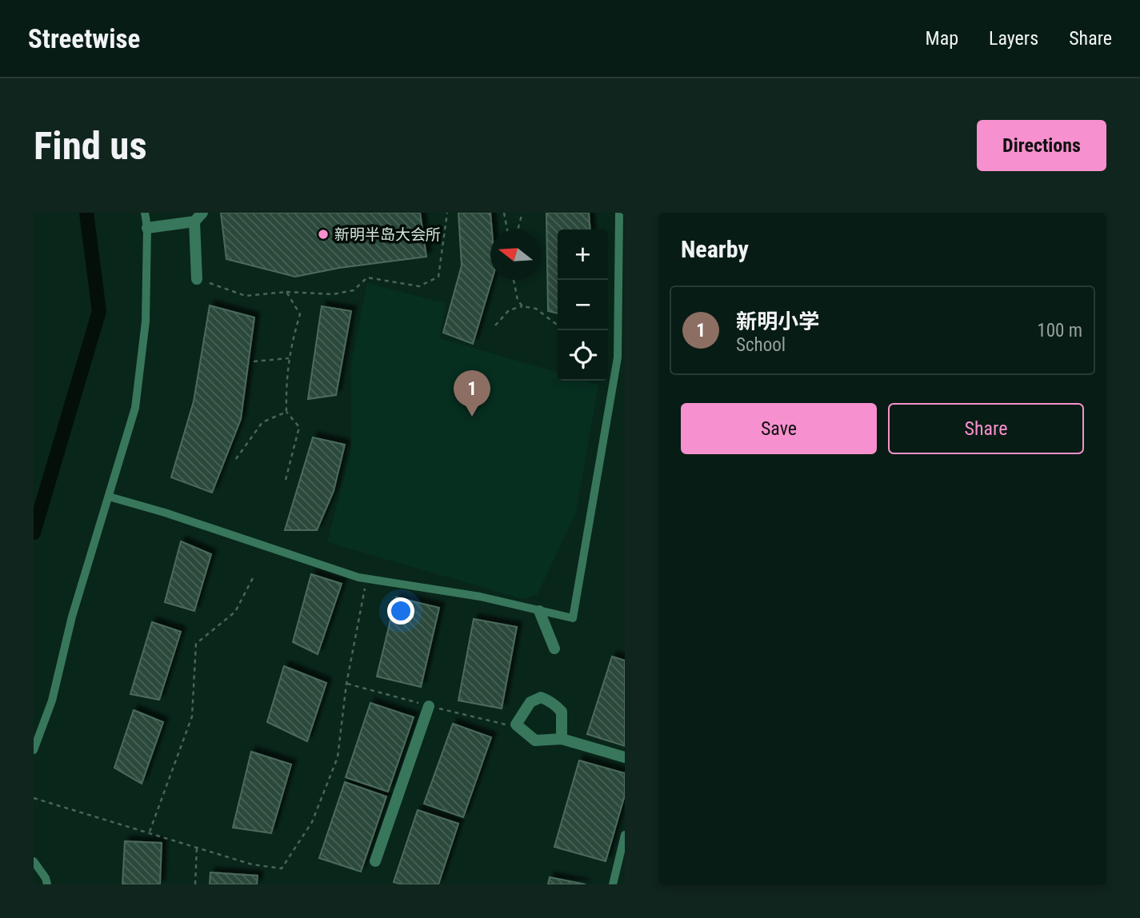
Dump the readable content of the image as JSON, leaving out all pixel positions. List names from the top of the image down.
{
  "places": ["新明半岛大会所"],
  "north": "left",
  "page": {
    "header": "Streetwise",
    "nav": ["Map", "Layers", "Share"],
    "buttons": [
      "Directions",
      ["Save", "Share"]
    ],
    "title": "Find us",
    "heading": "Nearby",
    "map_buttons": ["+", "−"],
    "list": [
      {
        "mark": "1",
        "name": "新明小学",
        "note": "School",
        "value": "100 m"
      }
    ],
    "pins": "1"
  }
}
